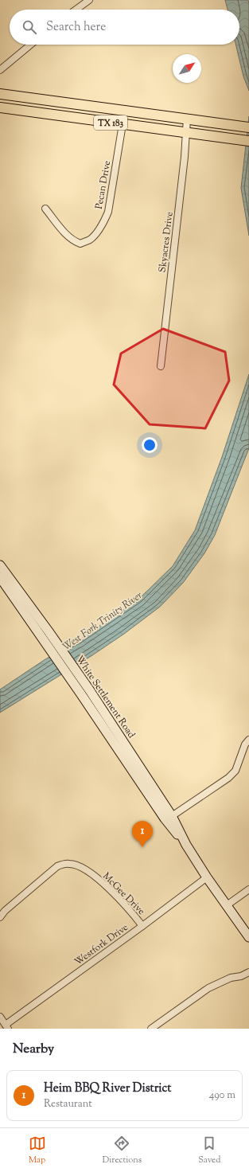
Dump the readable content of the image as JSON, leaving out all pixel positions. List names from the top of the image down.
{
  "streets": {
    "main road": ["TX 183", "White Settlement Road"],
    "street": [
      "Pecan Drive",
      "Skyacres Drive",
      "McGee Drive",
      "Westfork Drive"
    ]
  },
  "crossings": [
    ["TX 183", "Pecan Drive"],
    ["TX 183", "Skyacres Drive"],
    ["White Settlement Road", "Westfork Drive"],
    ["McGee Drive", "Westfork Drive"]
  ],
  "water": ["West Fork Trinity River"],
  "north": "top right",
  "page": {
    "search": "Search here",
    "pins": "1",
    "heading": "Nearby",
    "list": [
      {
        "mark": "1",
        "name": "Heim BBQ River District",
        "note": "Restaurant",
        "value": "490 m"
      }
    ],
    "nav": ["Map", "Directions", "Saved"]
  }
}
